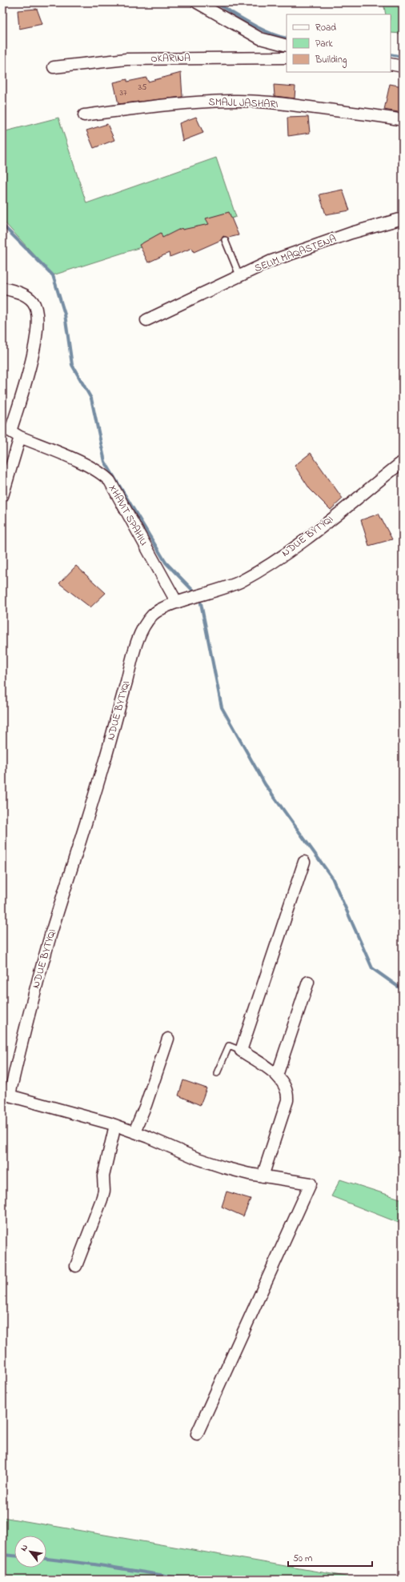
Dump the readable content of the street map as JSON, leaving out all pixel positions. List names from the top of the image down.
{
  "streets": {
    "street": [
      "OKARINA",
      "SMAJL JASHARI",
      "SELIM MAQASTENA",
      "XHAVIT SPAHIU",
      "NDUE BYTYQI"
    ]
  },
  "crossings": [
    ["XHAVIT SPAHIU", "NDUE BYTYQI"]
  ],
  "house_numbers": ["35", "37"],
  "legend": ["Road", "Park", "Building"],
  "scale_bar": "50 m",
  "north": "top left"
}
